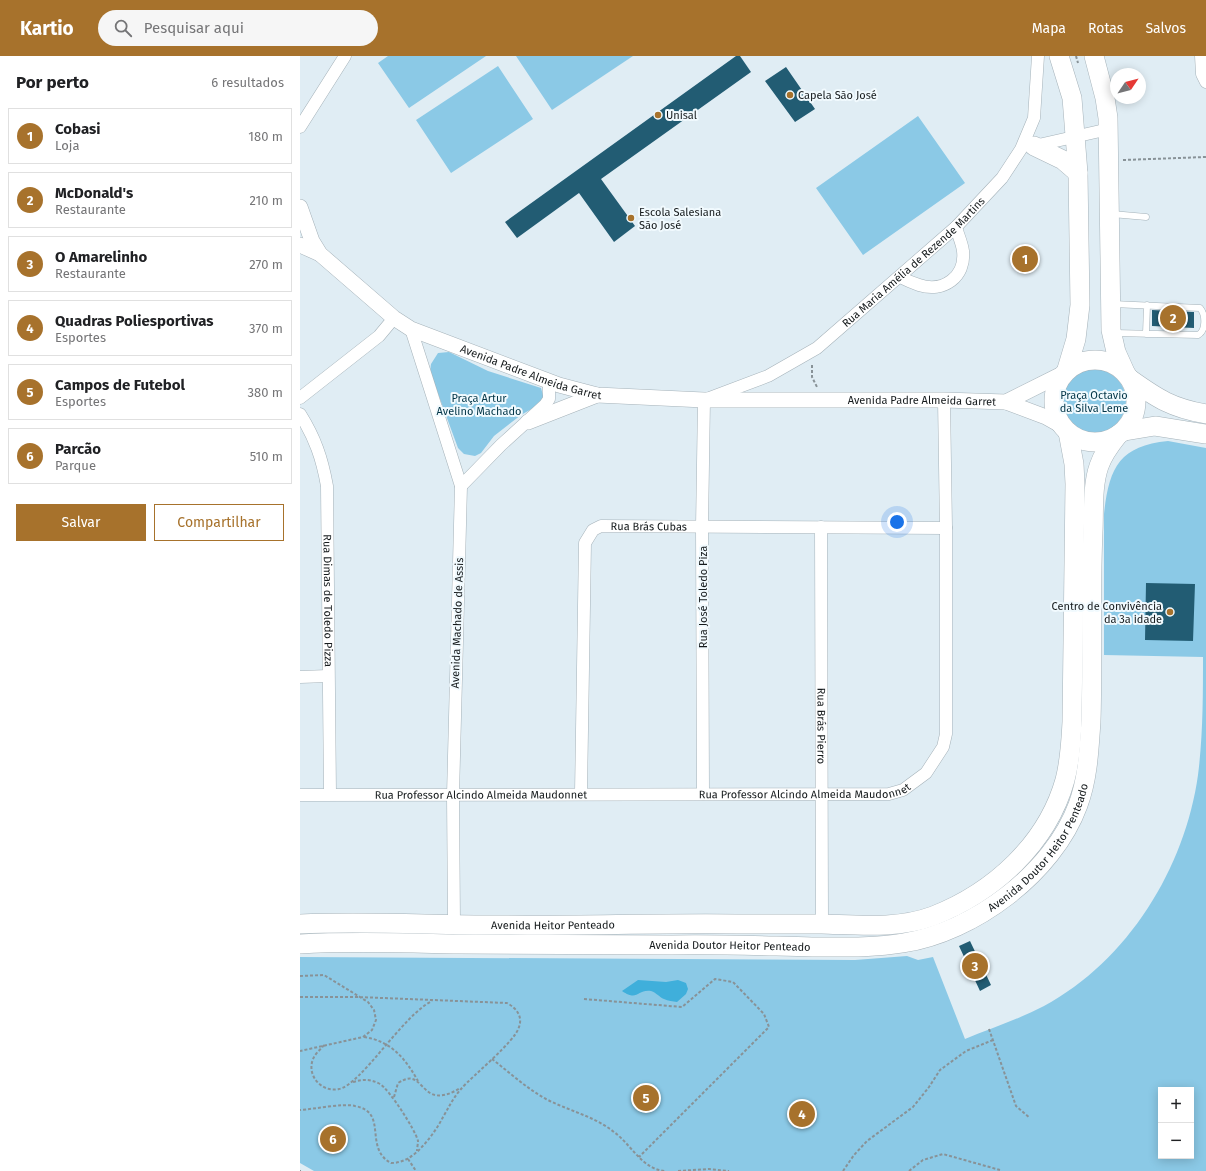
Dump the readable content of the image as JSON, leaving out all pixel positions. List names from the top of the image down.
{
  "streets": {
    "main road": ["Avenida Doutor Heitor Penteado", "Avenida Heitor Penteado"],
    "street": [
      "Rua Maria Amélia de Rezende Martins",
      "Avenida Padre Almeida Garret",
      "Rua Brás Cubas",
      "Rua José Toledo Piza",
      "Rua Dimas de Toledo Pizza",
      "Avenida Machado de Assis",
      "Rua Brás Pierro",
      "Rua Professor Alcindo Almeida Maudonnet"
    ]
  },
  "crossings": [
    ["Rua Maria Amélia de Rezende Martins", "Avenida Padre Almeida Garret"],
    ["Rua Maria Amélia de Rezende Martins", "Rua José Toledo Piza"],
    ["Avenida Padre Almeida Garret", "Rua José Toledo Piza"],
    ["Avenida Padre Almeida Garret", "Avenida Machado de Assis"],
    ["Avenida Padre Almeida Garret", "Rua Professor Alcindo Almeida Maudonnet"],
    ["Avenida Padre Almeida Garret", "Avenida Doutor Heitor Penteado"],
    ["Rua Brás Cubas", "Rua José Toledo Piza"],
    ["Rua Brás Cubas", "Rua Brás Pierro"],
    ["Rua Brás Cubas", "Rua Professor Alcindo Almeida Maudonnet"],
    ["Rua José Toledo Piza", "Rua Professor Alcindo Almeida Maudonnet"],
    ["Rua Dimas de Toledo Pizza", "Rua Professor Alcindo Almeida Maudonnet"],
    ["Avenida Machado de Assis", "Rua Professor Alcindo Almeida Maudonnet"],
    ["Avenida Machado de Assis", "Avenida Heitor Penteado"],
    ["Rua Brás Pierro", "Rua Professor Alcindo Almeida Maudonnet"],
    ["Rua Brás Pierro", "Avenida Doutor Heitor Penteado"],
    ["Rua Brás Pierro", "Avenida Heitor Penteado"],
    ["Avenida Doutor Heitor Penteado", "Avenida Heitor Penteado"]
  ],
  "parks": ["Praça Octavio da Silva Leme", "Praça Artur Avelino Machado"],
  "places": [
    "Capela São José",
    "Unisal",
    "Escola Salesiana São José",
    "Centro de Convivência da 3a idade"
  ],
  "north": "top right",
  "page": {
    "header": "Kartio",
    "search": "Pesquisar aqui",
    "nav": ["Mapa", "Rotas", "Salvos"],
    "heading": ["Por perto", "6 resultados"],
    "list": [
      {
        "mark": "1",
        "name": "Cobasi",
        "note": "Loja",
        "value": "180 m"
      },
      {
        "mark": "2",
        "name": "McDonald's",
        "note": "Restaurante",
        "value": "210 m"
      },
      {
        "mark": "3",
        "name": "O Amarelinho",
        "note": "Restaurante",
        "value": "270 m"
      },
      {
        "mark": "4",
        "name": "Quadras Poliesportivas",
        "note": "Esportes",
        "value": "370 m"
      },
      {
        "mark": "5",
        "name": "Campos de Futebol",
        "note": "Esportes",
        "value": "380 m"
      },
      {
        "mark": "6",
        "name": "Parcão",
        "note": "Parque",
        "value": "510 m"
      }
    ],
    "pins": [
      "1",
      "2",
      "3",
      "5",
      "4",
      "6"
    ],
    "buttons": ["Salvar", "Compartilhar"],
    "map_buttons": ["+", "−"]
  }
}
